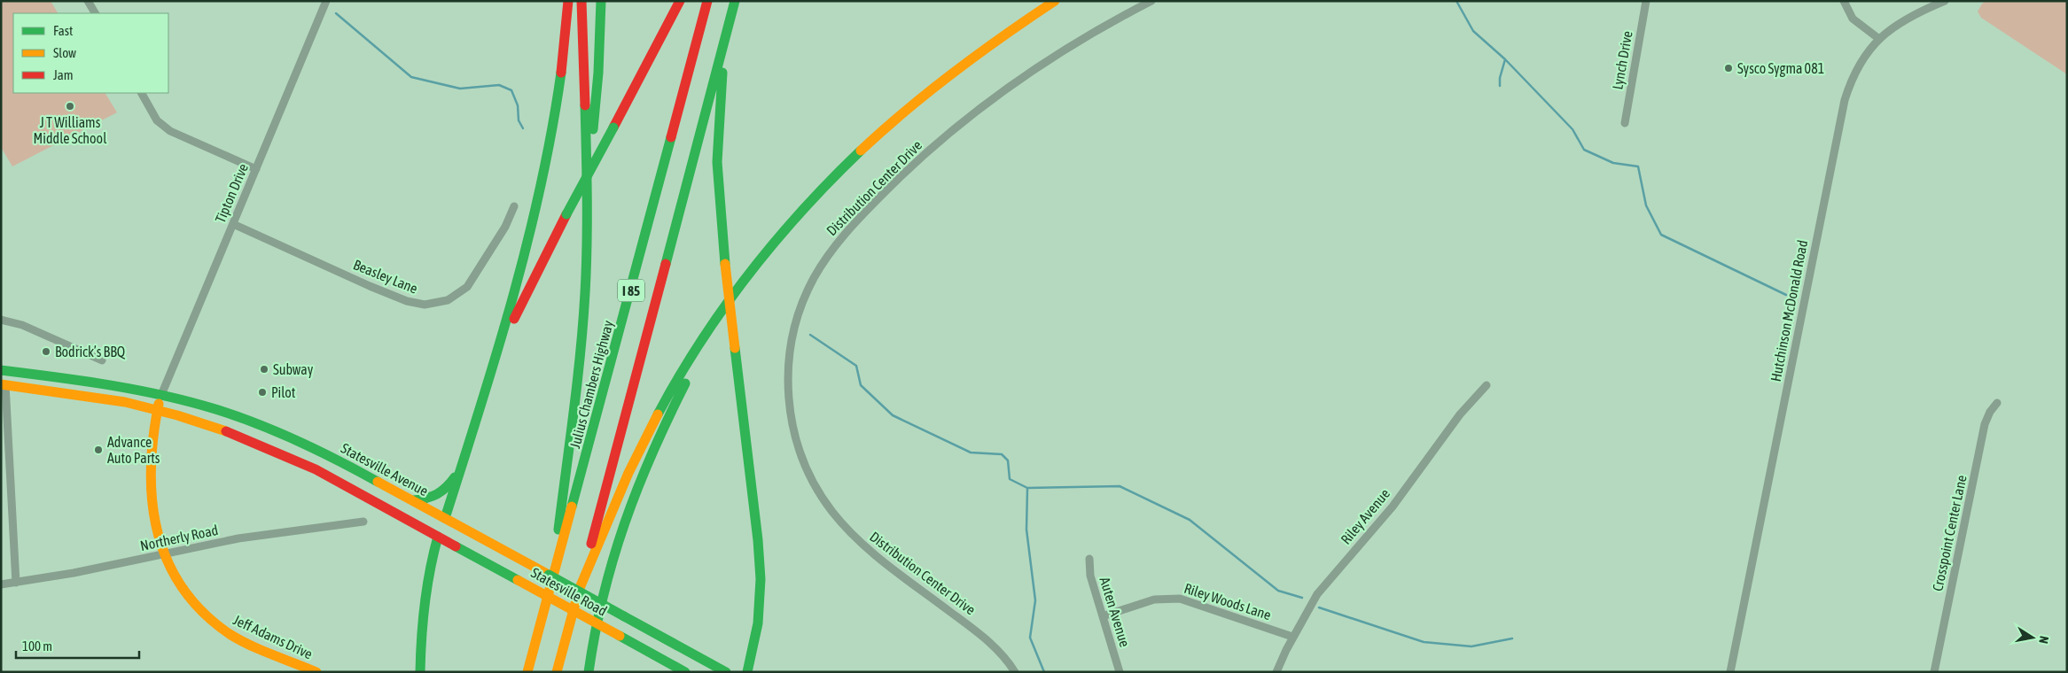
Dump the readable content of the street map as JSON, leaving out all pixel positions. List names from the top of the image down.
{
  "streets": {
    "main road": [
      "I 85",
      "Julius Chambers Highway",
      "Statesville Avenue",
      "Statesville Road",
      "Jeff Adams Drive"
    ],
    "street": [
      "Lynch Drive",
      "Distribution Center Drive",
      "Tipton Drive",
      "Beasley Lane",
      "Hutchinson McDonald Road",
      "Riley Avenue",
      "Crosspoint Center Lane",
      "Northerly Road",
      "Riley Woods Lane",
      "Auten Avenue"
    ]
  },
  "crossings": [
    ["Tipton Drive", "Beasley Lane"],
    ["Tipton Drive", "Statesville Avenue"],
    ["Tipton Drive", "Jeff Adams Drive"],
    ["Statesville Avenue", "Jeff Adams Drive"],
    ["Riley Avenue", "Riley Woods Lane"],
    ["Northerly Road", "Jeff Adams Drive"],
    ["Riley Woods Lane", "Auten Avenue"]
  ],
  "places": [
    "Sysco Sygma 081",
    "J T Williams Middle School",
    "Bodrick’s BBQ",
    "Subway",
    "Pilot",
    "Advance Auto Parts"
  ],
  "legend": ["Fast", "Slow", "Jam"],
  "scale_bar": "100 m",
  "north": "right"
}
